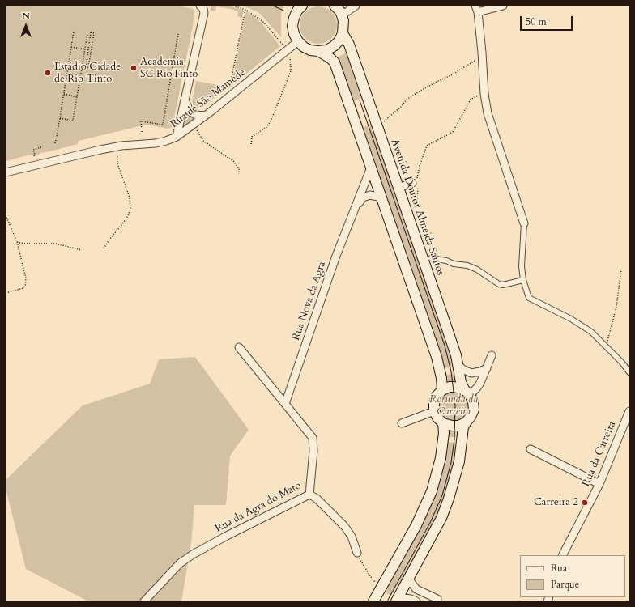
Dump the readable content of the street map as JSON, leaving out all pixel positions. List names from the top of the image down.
{
  "streets": {
    "main road": ["Avenida Doutor Almeida Santos"],
    "street": [
      "Rua de São Mamede",
      "Rua Nova da Agra",
      "Rua da Carreira",
      "Rua da Agra do Mato"
    ]
  },
  "crossings": [
    ["Rua Nova da Agra", "Rua da Agra do Mato"]
  ],
  "parks": ["Rorunda da Carreira"],
  "places": ["Academia SC RioTinto", "Estádio Cidade de Rio Tinto", "Carreira 2"],
  "legend": ["Rua", "Parque"],
  "scale_bar": "50 m",
  "north": "top"
}
